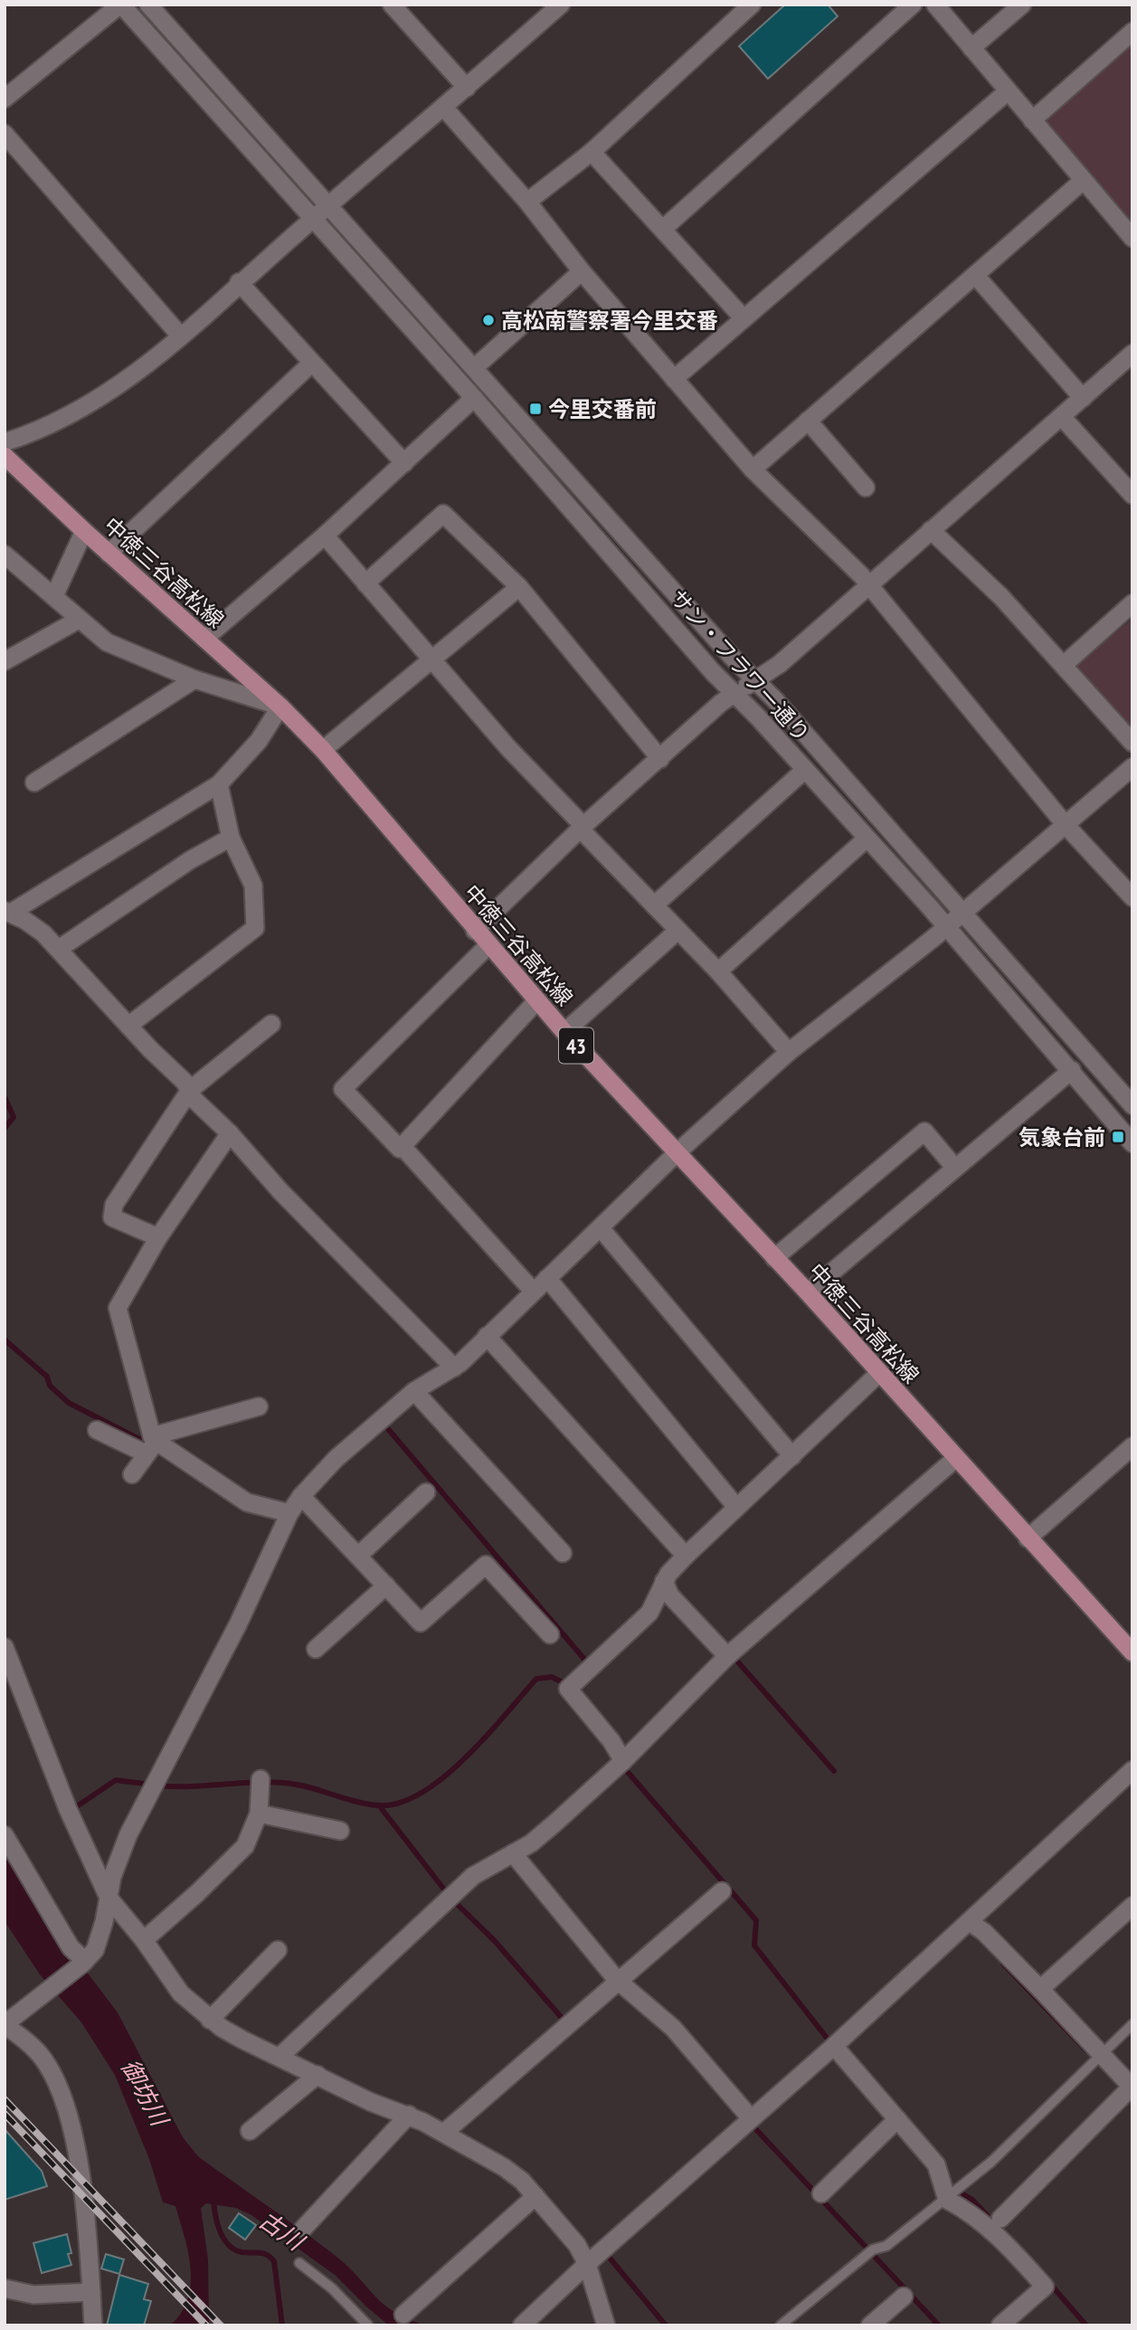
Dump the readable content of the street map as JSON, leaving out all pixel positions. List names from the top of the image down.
{
  "streets": {
    "main road": ["中徳三谷高松線", "43"],
    "street": ["サン・フラワー通り"]
  },
  "water": ["御坊川", "古川"],
  "places": {
    "other": ["高松南警察署今里交番"],
    "transit": ["今里交番前", "気象台前"]
  }
}
